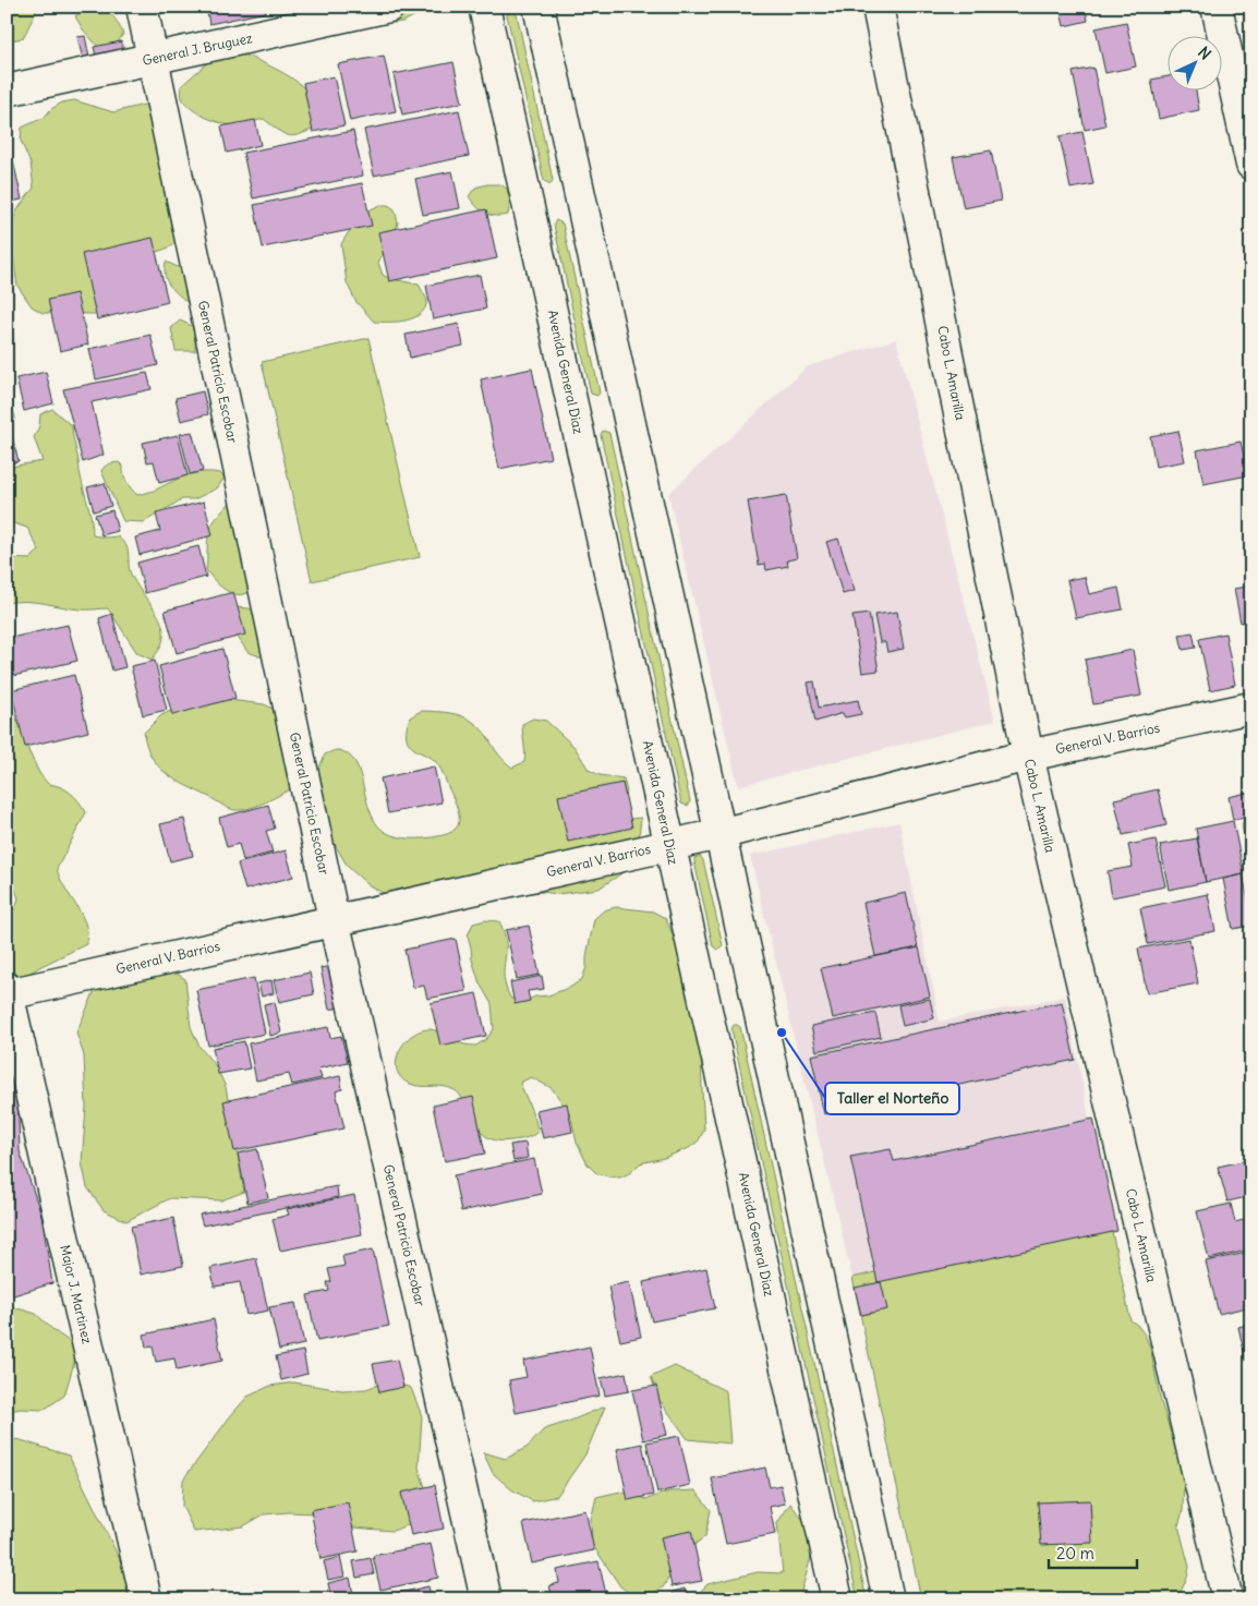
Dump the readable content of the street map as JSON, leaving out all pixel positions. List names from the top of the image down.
{
  "streets": {
    "street": [
      "General J. Bruguez",
      "General Patricio Escobar",
      "Avenida General Diaz",
      "Cabo L. Amarilla",
      "General V. Barrios",
      "Major J. Martinez"
    ]
  },
  "crossings": [
    ["General J. Bruguez", "General Patricio Escobar"],
    ["General Patricio Escobar", "General V. Barrios"],
    ["Avenida General Diaz", "General V. Barrios"],
    ["Cabo L. Amarilla", "General V. Barrios"],
    ["General V. Barrios", "Major J. Martinez"]
  ],
  "places": ["Taller el Norteño"],
  "scale_bar": "20 m",
  "north": "top right"
}
